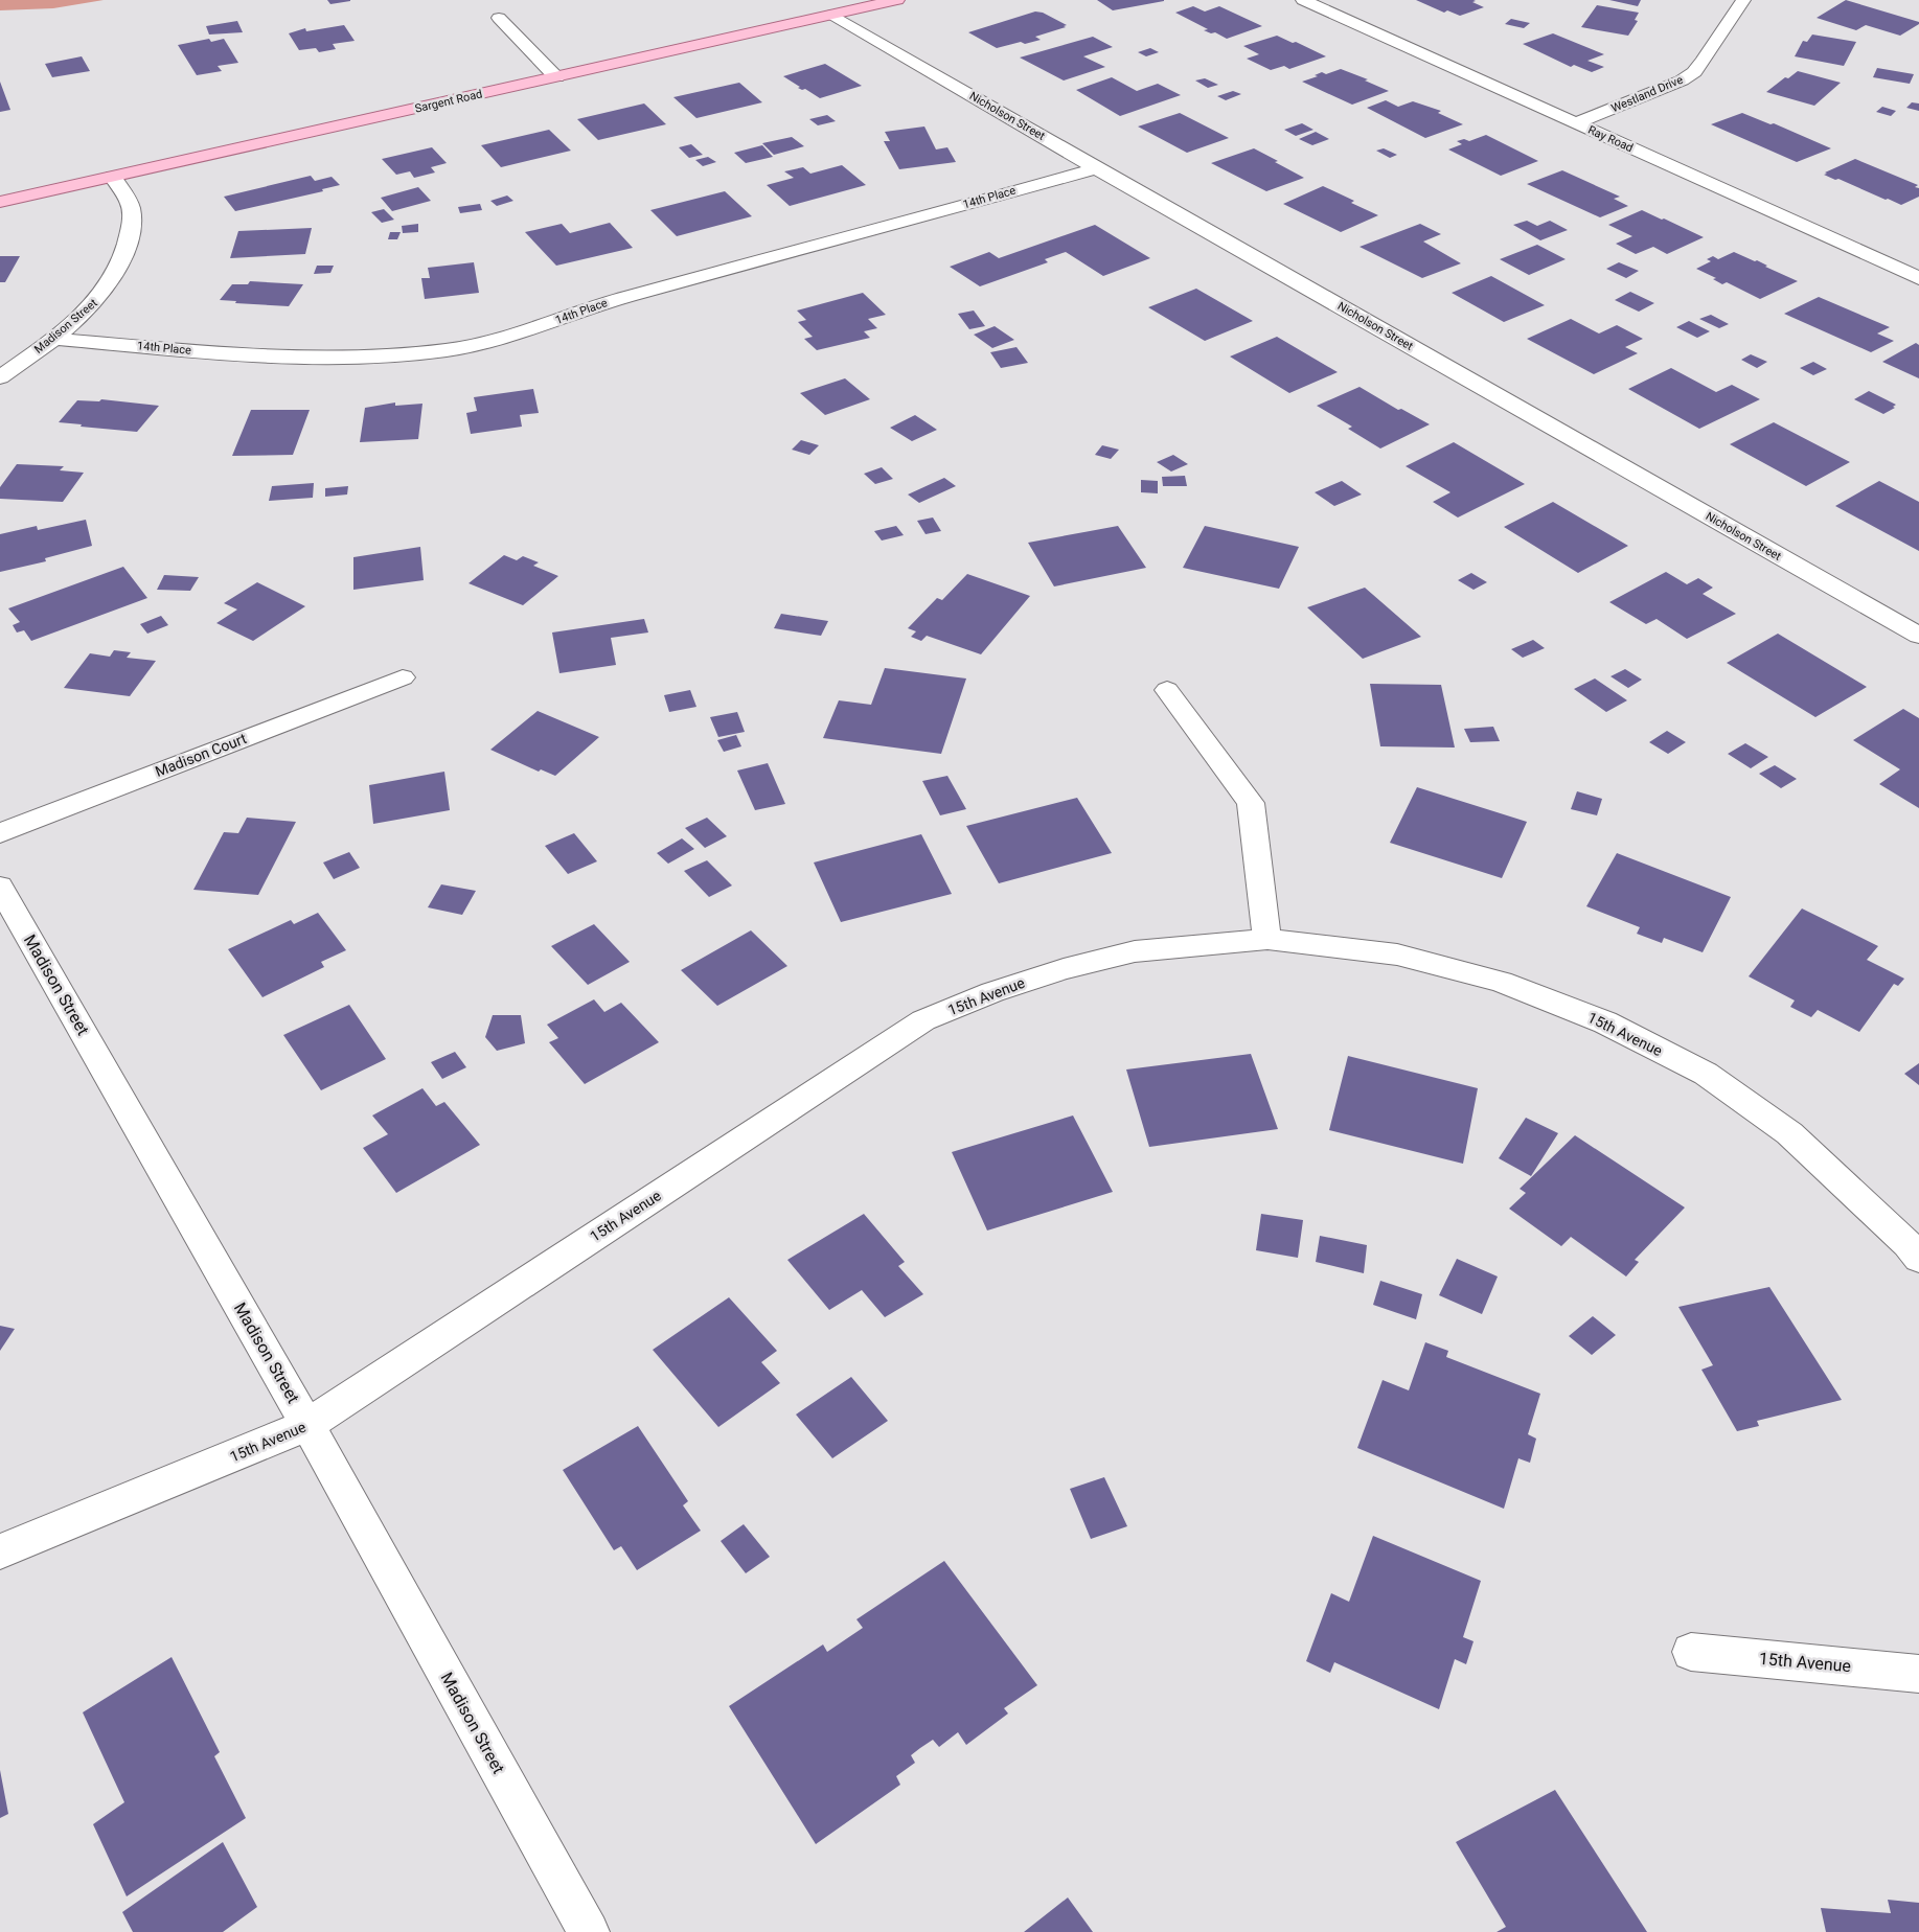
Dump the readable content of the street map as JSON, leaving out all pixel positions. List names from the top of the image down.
{
  "streets": {
    "main road": ["Sargent Road"],
    "street": [
      "Westland Drive",
      "Nicholson Street",
      "Ray Road",
      "14th Place",
      "Madison Street",
      "Madison Court",
      "15th Avenue"
    ]
  },
  "crossings": [
    ["Westland Drive", "Ray Road"],
    ["Sargent Road", "Nicholson Street"],
    ["Sargent Road", "Madison Street"],
    ["Nicholson Street", "14th Place"],
    ["14th Place", "Madison Street"],
    ["Madison Street", "15th Avenue"]
  ]
}
